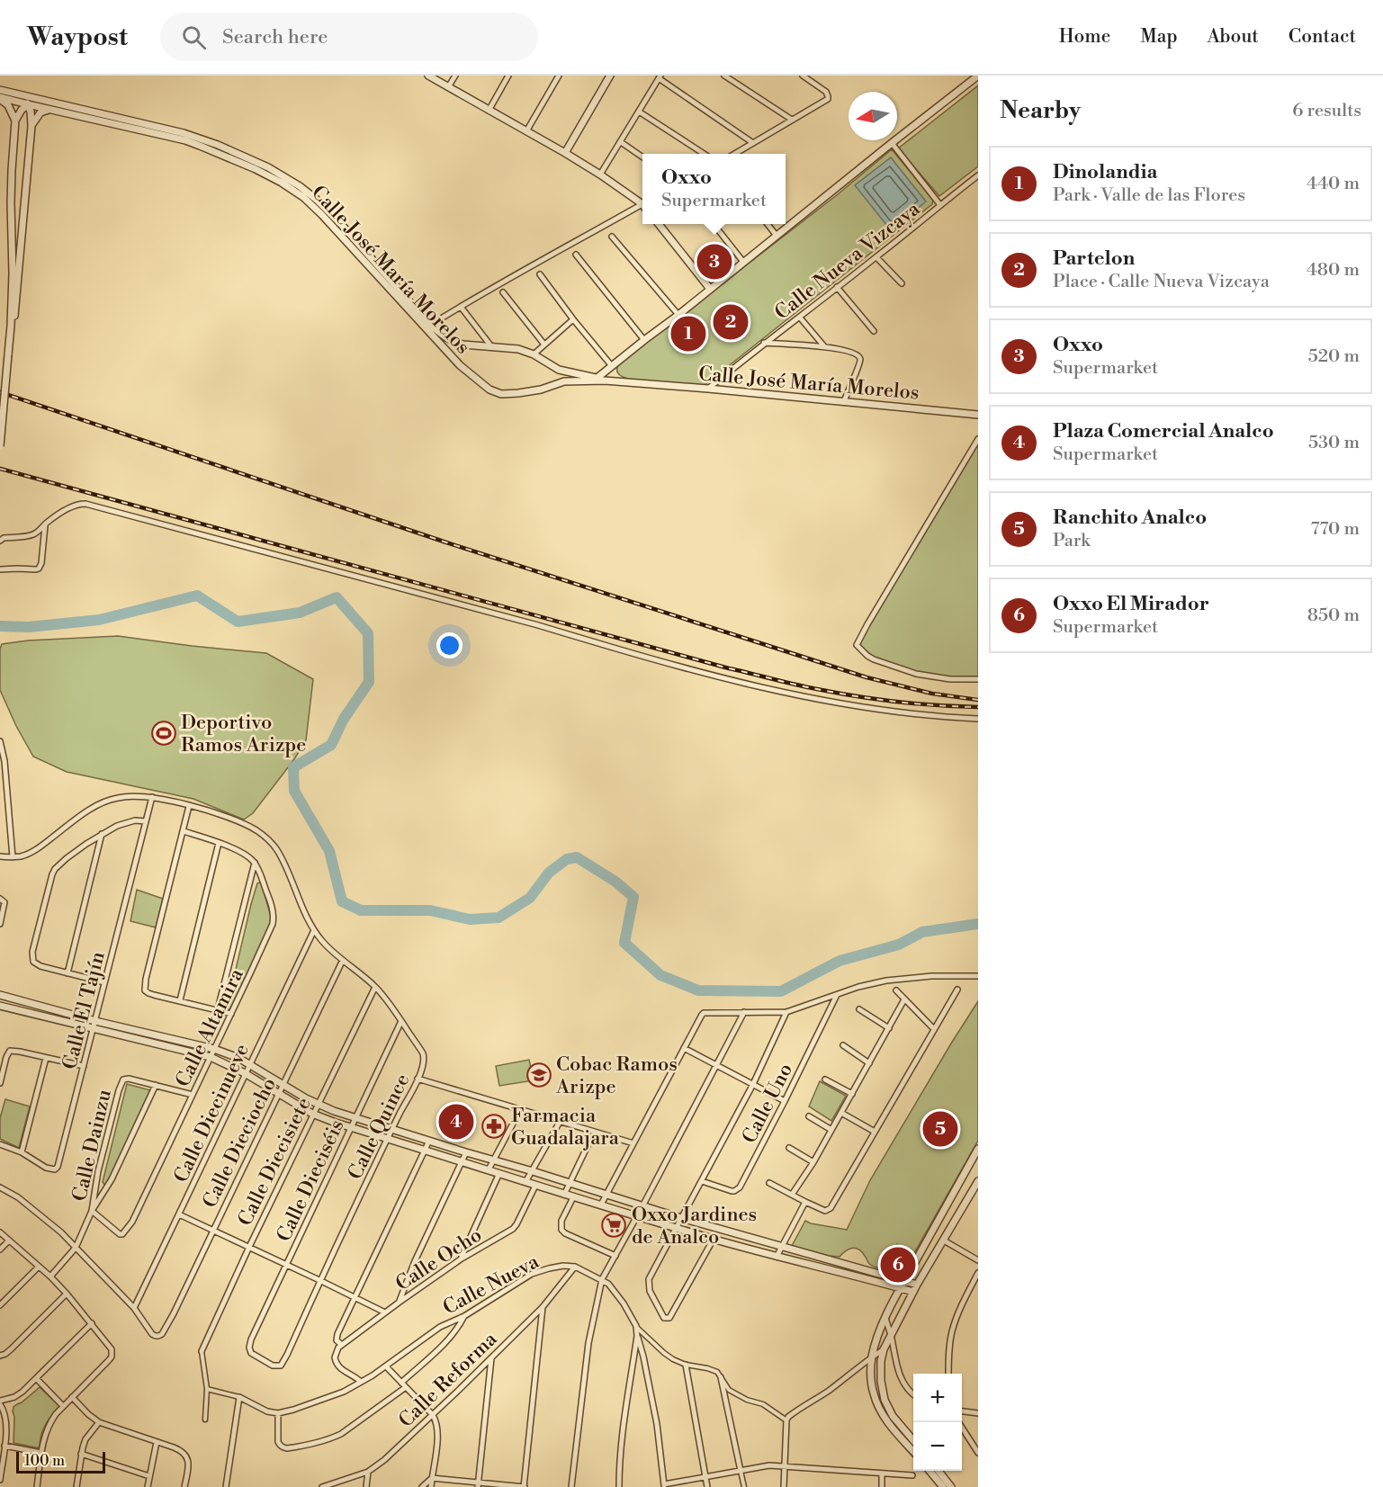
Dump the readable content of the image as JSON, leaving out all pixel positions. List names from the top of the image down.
{
  "streets": {
    "street": [
      "Calle Nueva Vizcaya",
      "Calle José María Morelos",
      "Calle El Tajín",
      "Calle Altamira",
      "Calle Uno",
      "Calle Diecinueve",
      "Calle Quince",
      "Calle Dieciocho",
      "Calle Dainzu",
      "Calle Diecisiete",
      "Calle Dieciséis",
      "Calle Ocho",
      "Calle Nueva",
      "Calle Reforma"
    ]
  },
  "crossings": [
    ["Calle Nueva Vizcaya", "Calle José María Morelos"],
    ["Calle El Tajín", "Calle Quince"],
    ["Calle Altamira", "Calle Dainzu"],
    ["Calle Diecinueve", "Calle Quince"],
    ["Calle Diecinueve", "Calle Dieciocho"],
    ["Calle Quince", "Calle Dieciocho"],
    ["Calle Quince", "Calle Diecisiete"],
    ["Calle Quince", "Calle Dieciséis"],
    ["Calle Nueva", "Calle Reforma"]
  ],
  "places": {
    "sports": ["Deportivo Ramos Arizpe"],
    "school or university": ["Cobac Ramos Arizpe"],
    "pharmacy": ["Farmacia Guadalajara"],
    "supermarket": ["Oxxo Jardines de Analco"]
  },
  "scale_bar": "100 m",
  "north": "left",
  "page": {
    "header": "Waypost",
    "search": "Search here",
    "nav": [
      "Home",
      "Map",
      "About",
      "Contact"
    ],
    "heading": ["Nearby", "6 results"],
    "list": [
      {
        "mark": "1",
        "name": "Dinolandia",
        "note": "Park · Valle de las Flores",
        "value": "440 m"
      },
      {
        "mark": "2",
        "name": "Partelon",
        "note": "Place · Calle Nueva Vizcaya",
        "value": "480 m"
      },
      {
        "mark": "3",
        "name": "Oxxo",
        "note": "Supermarket",
        "value": "520 m"
      },
      {
        "mark": "4",
        "name": "Plaza Comercial Analco",
        "note": "Supermarket",
        "value": "530 m"
      },
      {
        "mark": "5",
        "name": "Ranchito Analco",
        "note": "Park",
        "value": "770 m"
      },
      {
        "mark": "6",
        "name": "Oxxo El Mirador",
        "note": "Supermarket",
        "value": "850 m"
      }
    ],
    "popup": ["Oxxo", "Supermarket"],
    "pins": [
      "3",
      "2",
      "1",
      "4",
      "5",
      "6"
    ],
    "map_buttons": ["+", "−"],
    "scale": "100 m"
  }
}
